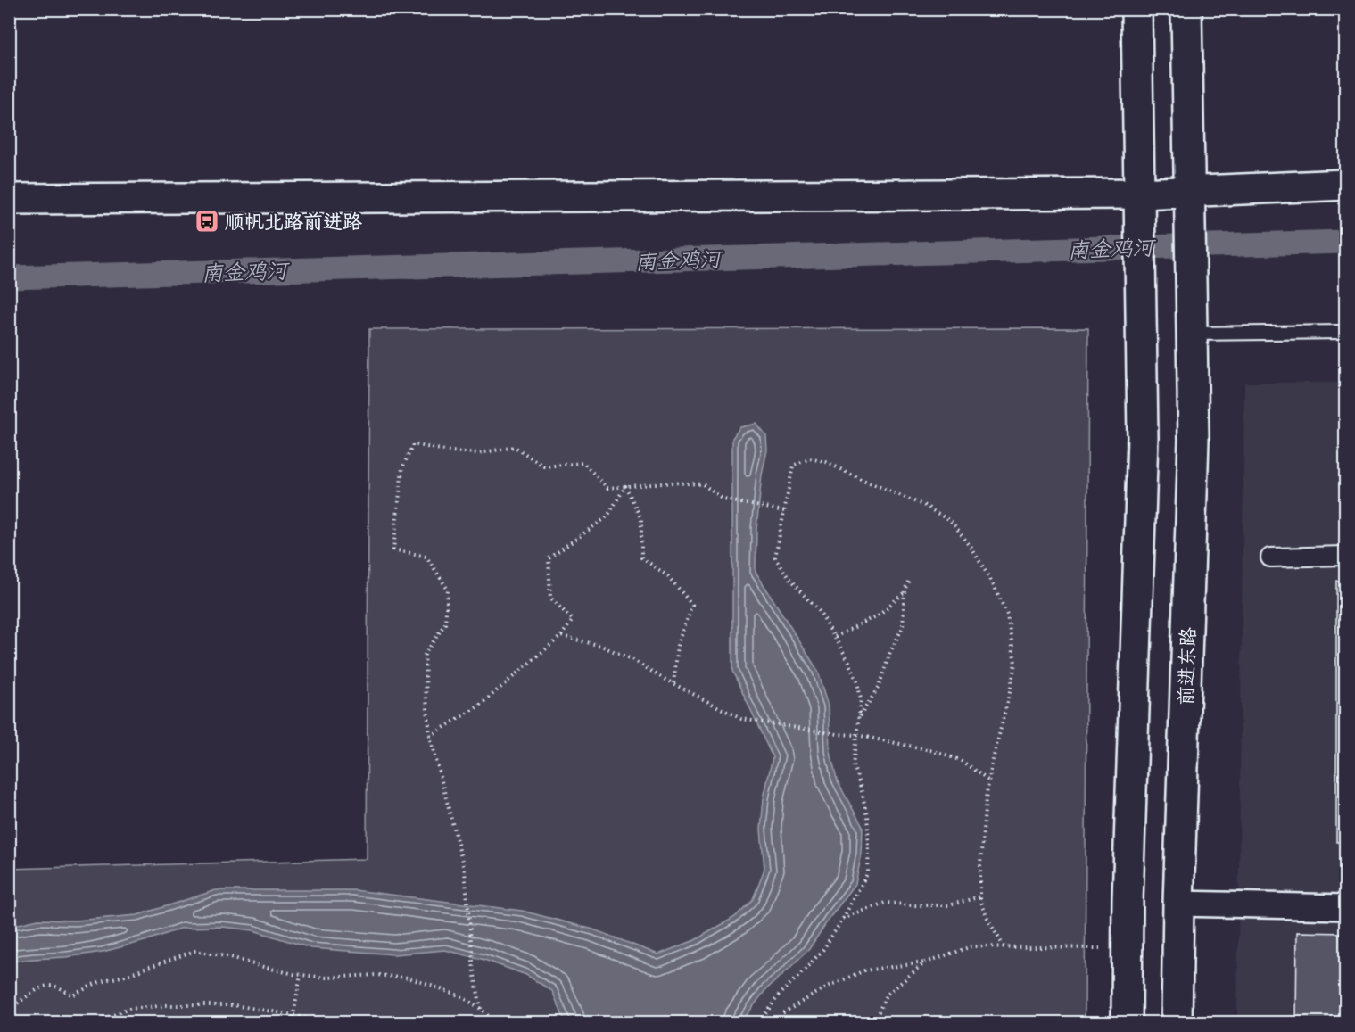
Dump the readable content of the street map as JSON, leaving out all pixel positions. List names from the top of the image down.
{
  "streets": {
    "main road": ["前进东路"]
  },
  "water": ["南金鸡河"],
  "places": {
    "bus stop": ["顺帆北路前进路"]
  }
}
